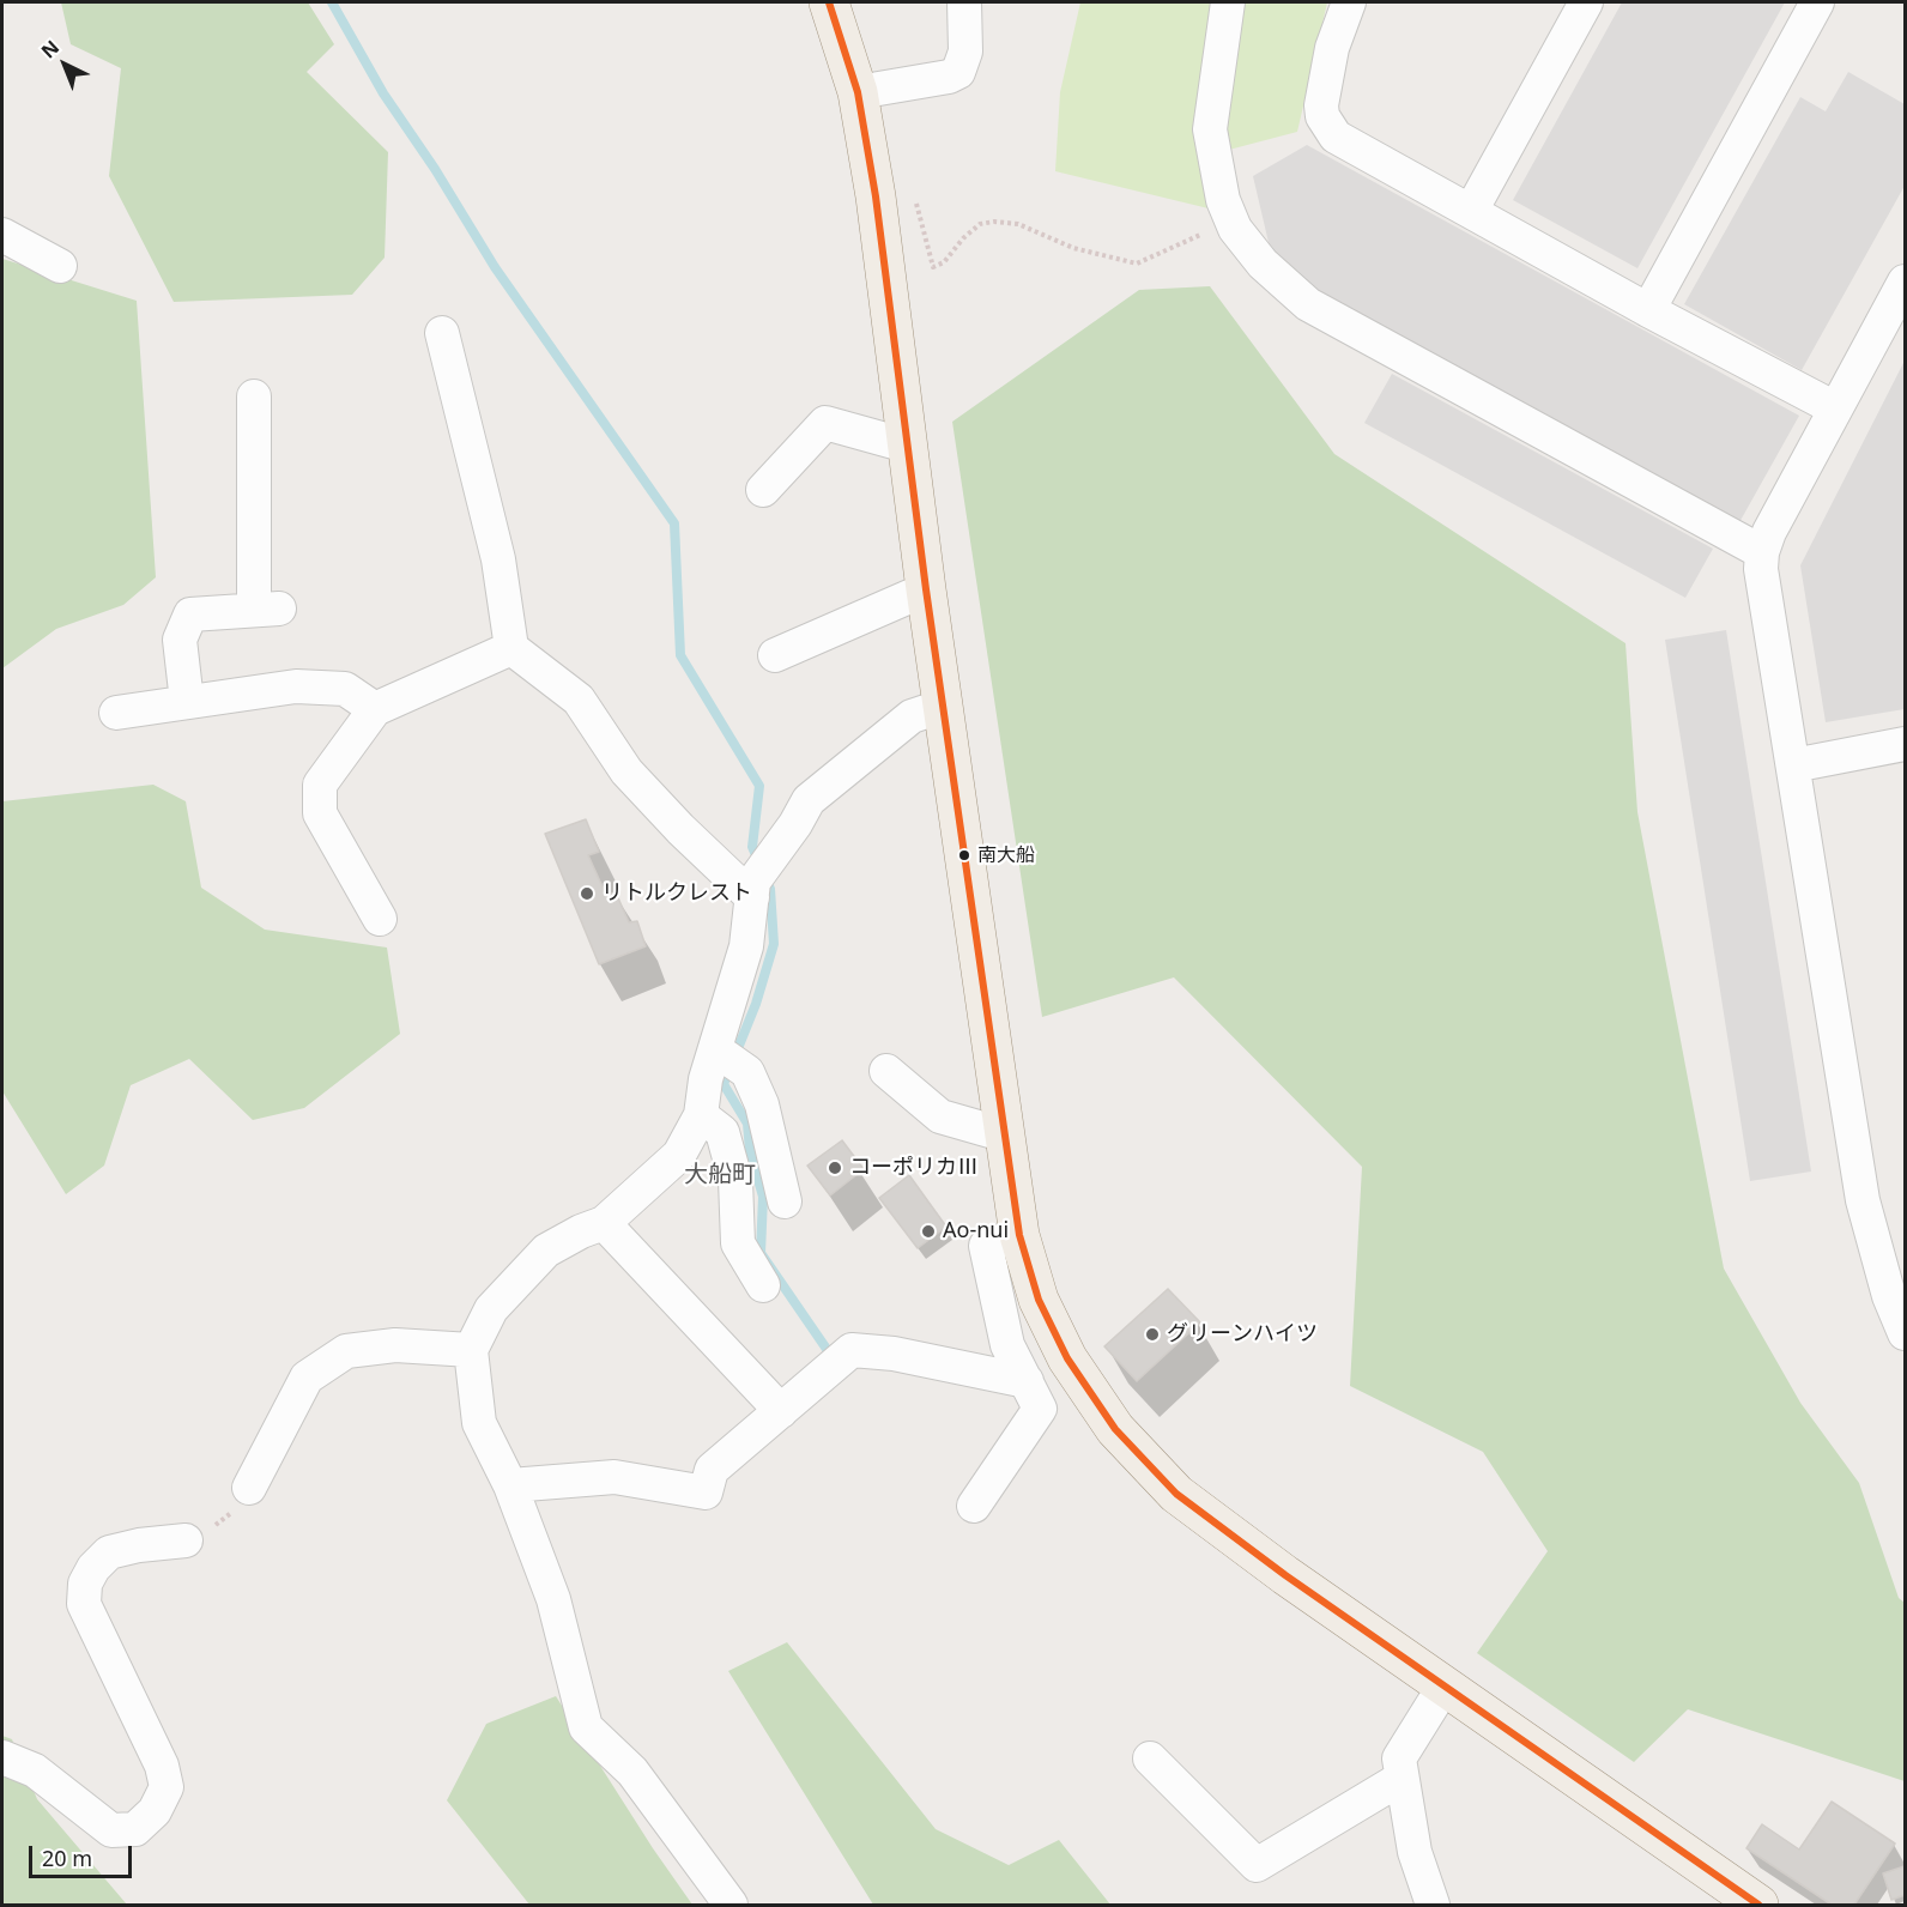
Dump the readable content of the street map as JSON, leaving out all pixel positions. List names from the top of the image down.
{
  "districts": ["大船町"],
  "places": [
    "南大船",
    "リトルクレスト",
    "コーポリカⅢ",
    "Ao-nui",
    "グリーンハイツ"
  ],
  "scale_bar": "20 m",
  "north": "top left"
}
